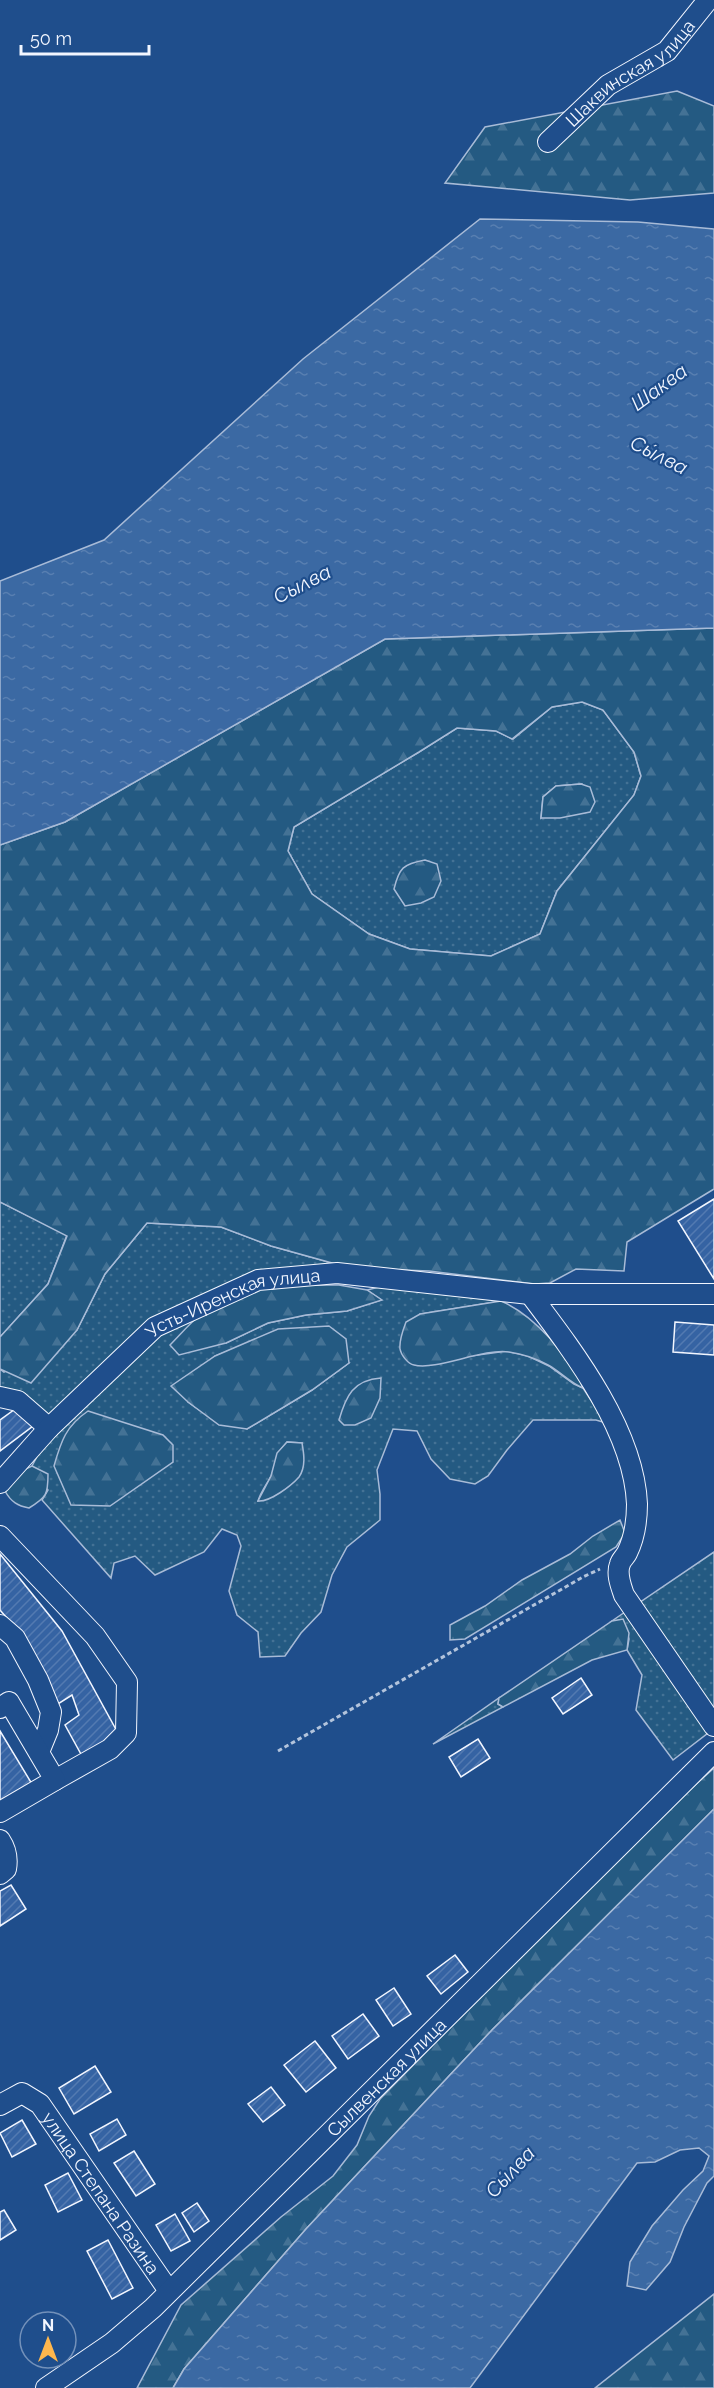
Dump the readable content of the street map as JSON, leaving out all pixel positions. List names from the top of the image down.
{
  "streets": {
    "street": [
      "Шаквинская улица",
      "Усть-Иренская улица",
      "Сылвенская улица",
      "улица Степана Разина"
    ]
  },
  "crossings": [
    ["Сылвенская улица", "улица Степана Разина"]
  ],
  "water": ["Шаква", "Сы́лва", "Сылва"],
  "scale_bar": "50 m",
  "north": "top"
}
